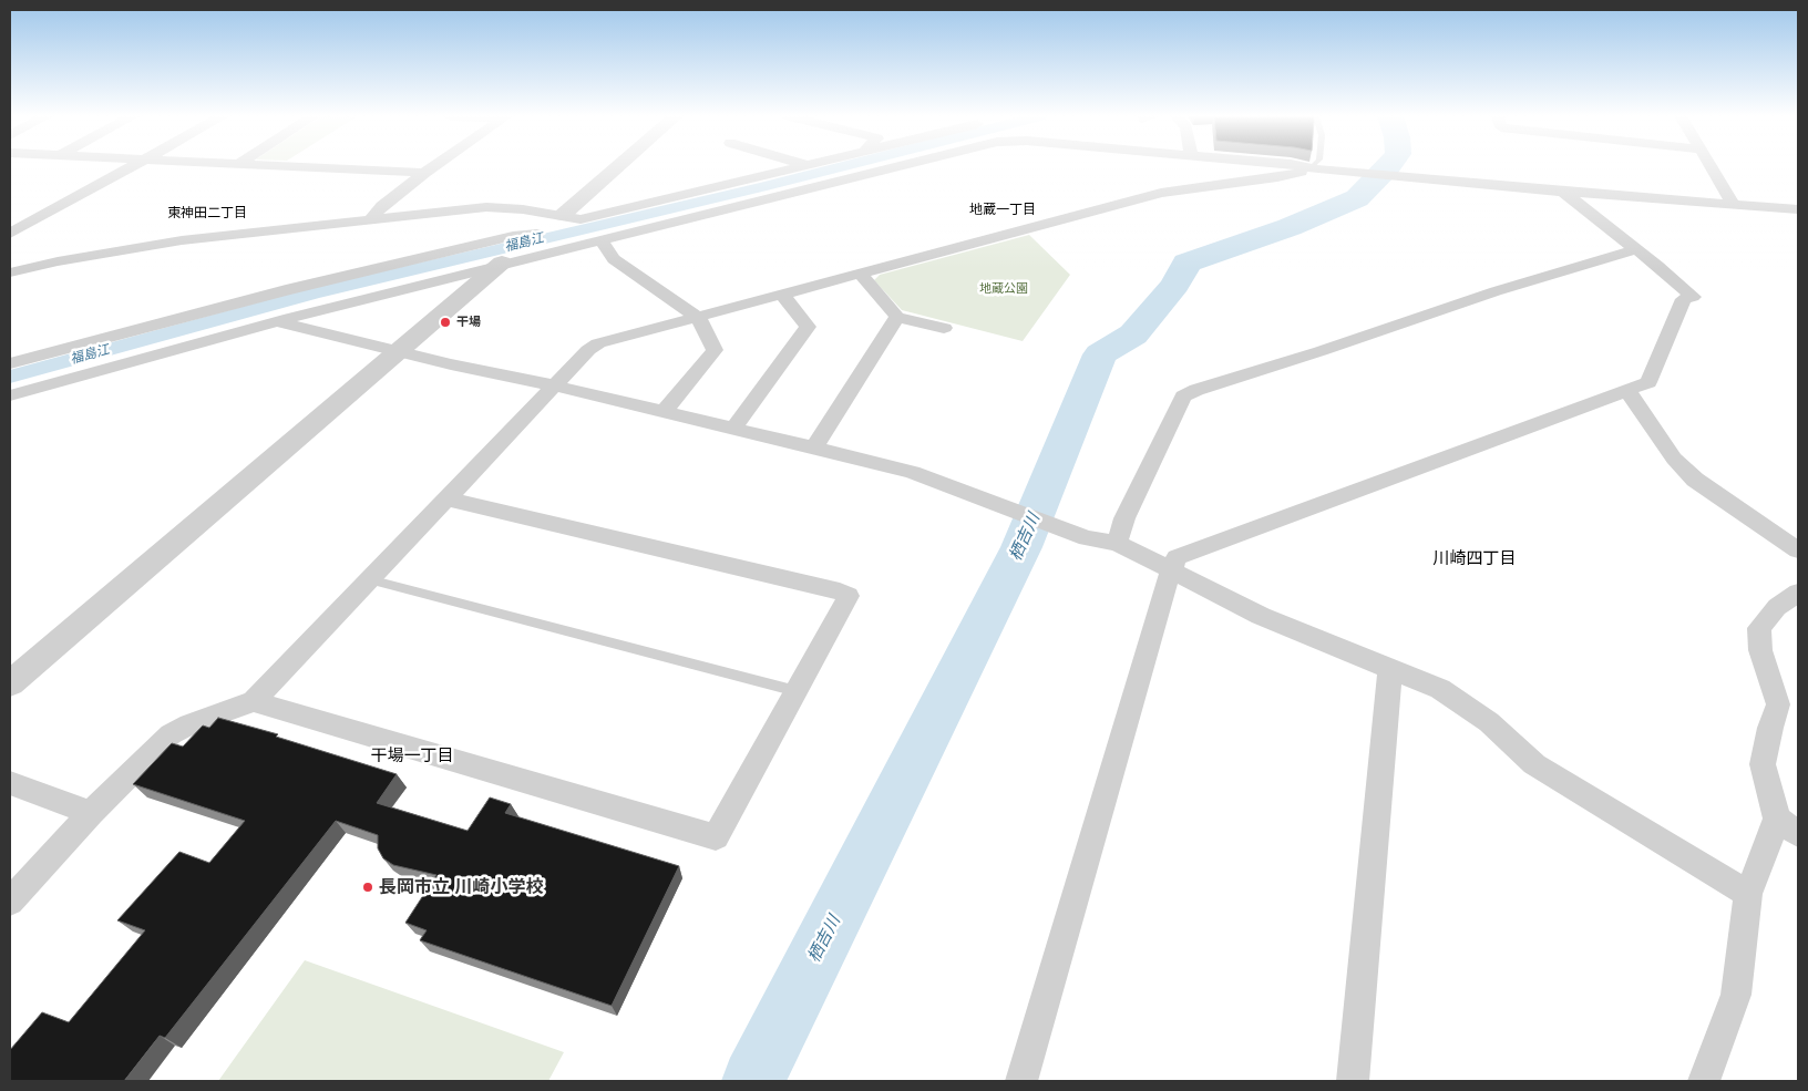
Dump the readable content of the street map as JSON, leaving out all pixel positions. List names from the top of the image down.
{
  "districts": [
    "地蔵一丁目",
    "東神田二丁目",
    "川崎四丁目",
    "干場一丁目"
  ],
  "water": ["福島江", "栖吉川"],
  "parks": ["地蔵公園"],
  "places": ["干場", "長岡市立 川崎小学校"]
}
